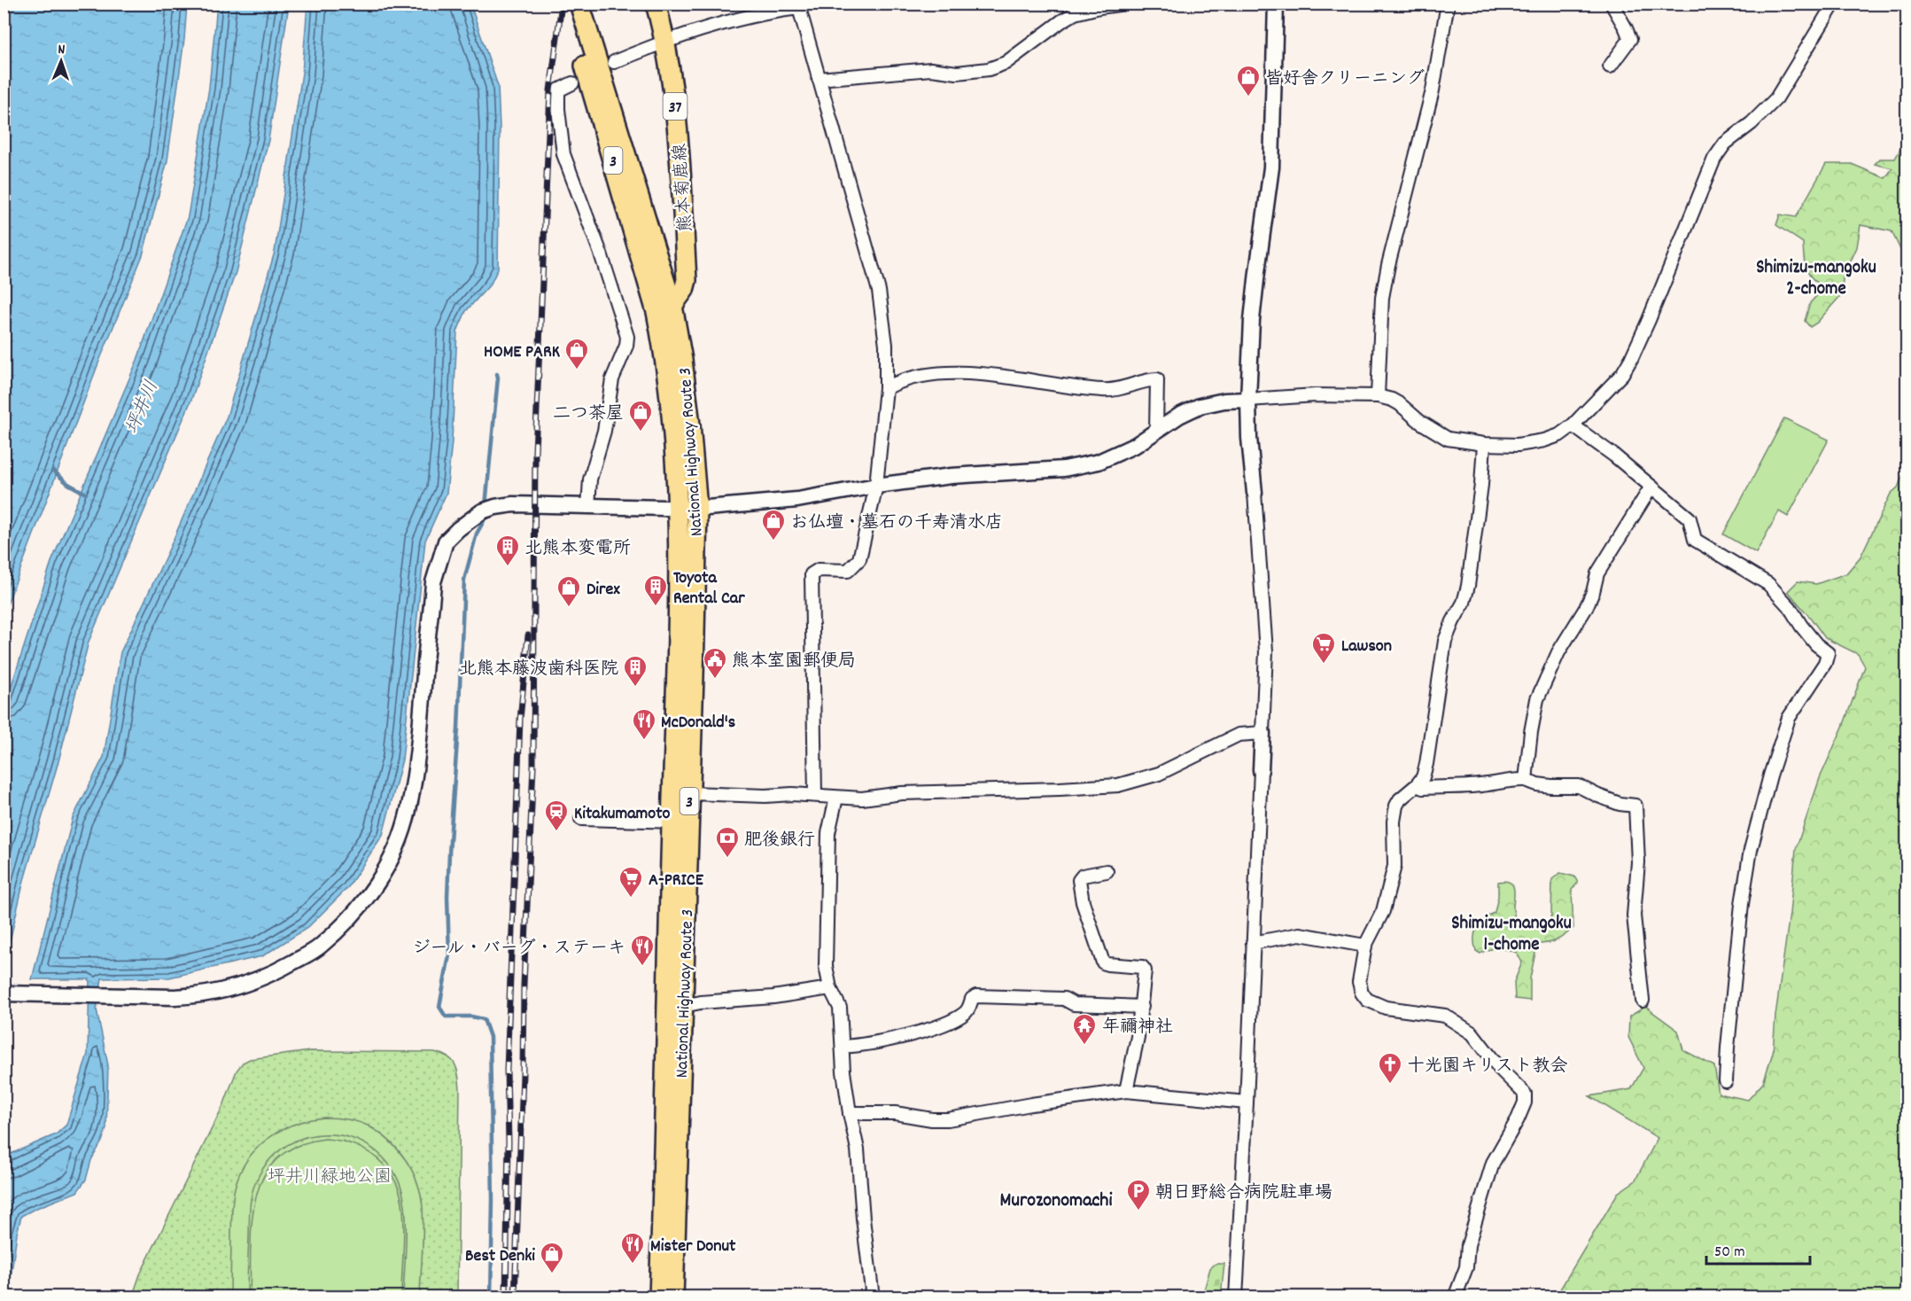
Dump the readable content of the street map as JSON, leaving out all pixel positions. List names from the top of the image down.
{
  "streets": {
    "main road": [
      "37",
      "3",
      "熊本菊鹿線",
      "National Highway Route 3"
    ]
  },
  "crossings": [
    ["熊本菊鹿線", "National Highway Route 3"]
  ],
  "districts": ["Shimizu-mangoku 2-chome", "Shimizu-mangoku 1-chome", "Murozonomachi"],
  "water": ["坪井川"],
  "parks": ["坪井川緑地公園"],
  "places": {
    "shop": [
      "皆好舎クリーニング",
      "HOME PARK",
      "二つ茶屋",
      "お仏壇・墓石の千寿清水店",
      "Direx",
      "Best Denki"
    ],
    "building": ["北熊本変電所", "Toyota Rental Car", "北熊本藤波歯科医院"],
    "supermarket": ["Lawson", "A-PRICE"],
    "public building": ["熊本室園郵便局"],
    "restaurant": ["McDonald's", "ジール・バーグ・ステーキ", "Mister Donut"],
    "station": ["Kitakumamoto"],
    "bank": ["肥後銀行"],
    "temple": ["年禰神社"],
    "church": ["十光園キリスト教会"],
    "parking": ["朝日野総合病院駐車場"]
  },
  "scale_bar": "50 m",
  "north": "top"
}
